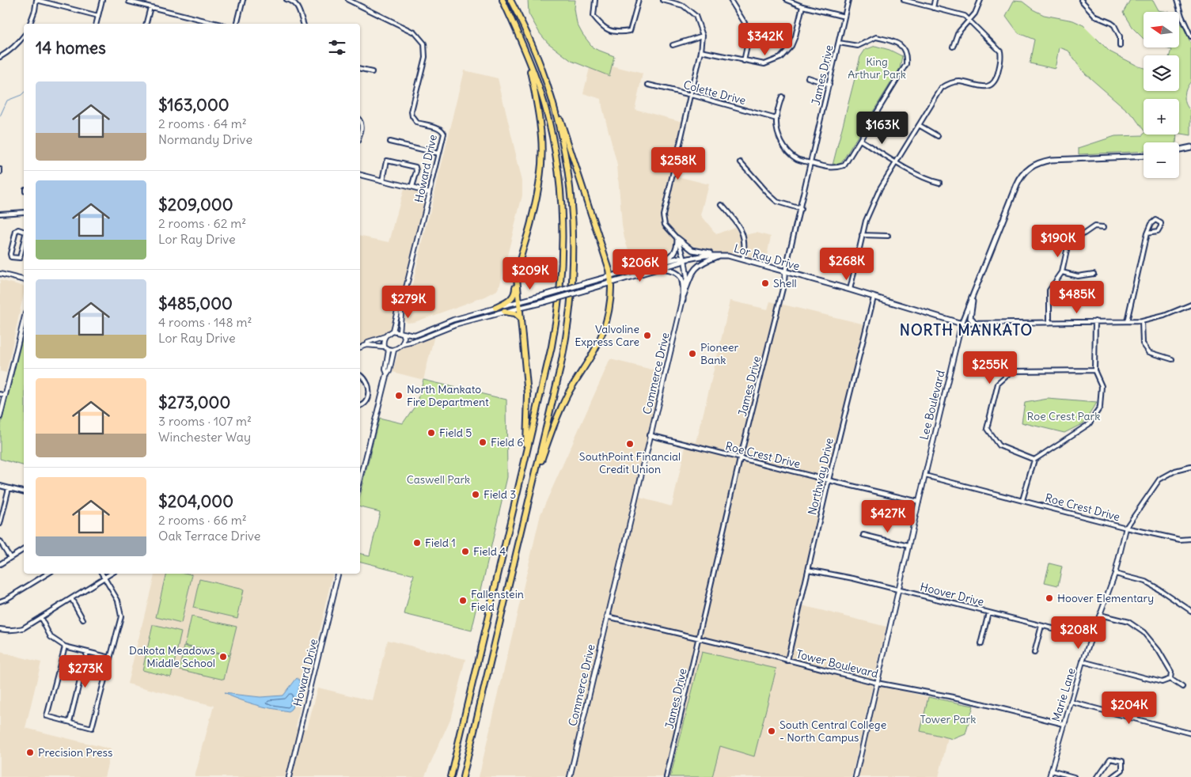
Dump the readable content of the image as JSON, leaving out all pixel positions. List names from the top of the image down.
{
  "streets": {
    "main road": ["Lor Ray Drive", "Lee Boulevard"],
    "street": [
      "James Drive",
      "Colette Drive",
      "Howard Drive",
      "Commerce Drive",
      "Roe Crest Drive",
      "Northway Drive",
      "Hoover Drive",
      "Tower Boulevard",
      "Marie Lane"
    ]
  },
  "crossings": [
    ["James Drive", "Lor Ray Drive"],
    ["James Drive", "Roe Crest Drive"],
    ["James Drive", "Tower Boulevard"],
    ["Colette Drive", "Commerce Drive"],
    ["Howard Drive", "Lor Ray Drive"],
    ["Lor Ray Drive", "Commerce Drive"],
    ["Lor Ray Drive", "Lee Boulevard"],
    ["Lor Ray Drive", "Northway Drive"],
    ["Commerce Drive", "Roe Crest Drive"],
    ["Commerce Drive", "Tower Boulevard"],
    ["Lee Boulevard", "Roe Crest Drive"],
    ["Lee Boulevard", "Hoover Drive"],
    ["Lee Boulevard", "Tower Boulevard"],
    ["Roe Crest Drive", "Northway Drive"],
    ["Roe Crest Drive", "Marie Lane"],
    ["Northway Drive", "Hoover Drive"],
    ["Northway Drive", "Tower Boulevard"],
    ["Hoover Drive", "Marie Lane"],
    ["Tower Boulevard", "Marie Lane"]
  ],
  "districts": ["NORTH MANKATO"],
  "parks": [
    "King Arthur Park",
    "Roe Crest Park",
    "Caswell Park",
    "Tower Park"
  ],
  "places": [
    "Shell",
    "Valvoline Express Care",
    "Pioneer Bank",
    "North Mankato Fire Department",
    "Field 5",
    "Field 6",
    "SouthPoint Financial Credit Union",
    "Field 3",
    "Field 1",
    "Field 4",
    "Hoover Elementary",
    "Fallenstein Field",
    "Dakota Meadows Middle School",
    "South Central College - North Campus",
    "Precision Press"
  ],
  "north": "left",
  "page": {
    "map_buttons": ["+", "−"],
    "price": [
      "$342K",
      "$163K",
      "$258K",
      "$190K",
      "$268K",
      "$206K",
      "$209K",
      "$485K",
      "$279K",
      "$255K",
      "$427K",
      "$208K",
      "$273K",
      "$204K"
    ],
    "heading": "14 homes",
    "list": [
      {
        "name": "$163,000",
        "note": "2 rooms · 64 m² · Normandy Drive"
      },
      {
        "name": "$209,000",
        "note": "2 rooms · 62 m² · Lor Ray Drive"
      },
      {
        "name": "$485,000",
        "note": "4 rooms · 148 m² · Lor Ray Drive"
      },
      {
        "name": "$273,000",
        "note": "3 rooms · 107 m² · Winchester Way"
      },
      {
        "name": "$204,000",
        "note": "2 rooms · 66 m² · Oak Terrace Drive"
      }
    ]
  }
}
